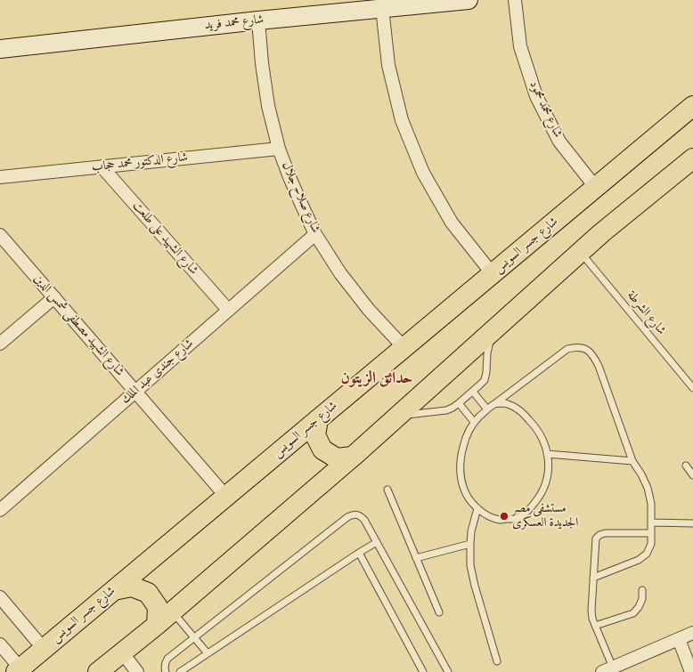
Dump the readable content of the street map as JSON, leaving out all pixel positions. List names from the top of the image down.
{
  "streets": {
    "main road": ["شارع محمد فريد", "شارع جسر السويس"],
    "street": [
      "شارع محمد محمود",
      "شارع الدكتور محمد حجاب",
      "شارع صلاح جلال",
      "شارع الشهيد على طلعت",
      "شارع الشهيد مصطفى شمس الدين",
      "شارع جندى عبد الملك"
    ],
    "lane": ["شارع الشرطة"]
  },
  "crossings": [
    ["شارع محمد فريد", "شارع صلاح جلال"],
    ["شارع محمد محمود", "شارع جسر السويس"],
    ["شارع الدكتور محمد حجاب", "شارع صلاح جلال"],
    ["شارع الدكتور محمد حجاب", "شارع الشهيد على طلعت"],
    ["شارع صلاح جلال", "شارع جسر السويس"],
    ["شارع صلاح جلال", "شارع جندى عبد الملك"],
    ["شارع الشهيد على طلعت", "شارع جندى عبد الملك"],
    ["شارع جسر السويس", "شارع الشهيد مصطفى شمس الدين"],
    ["شارع الشهيد مصطفى شمس الدين", "شارع جندى عبد الملك"]
  ],
  "districts": ["حدائق الزيتون"],
  "places": ["مستشفى مصر الجديدة العسكرى"]
}
